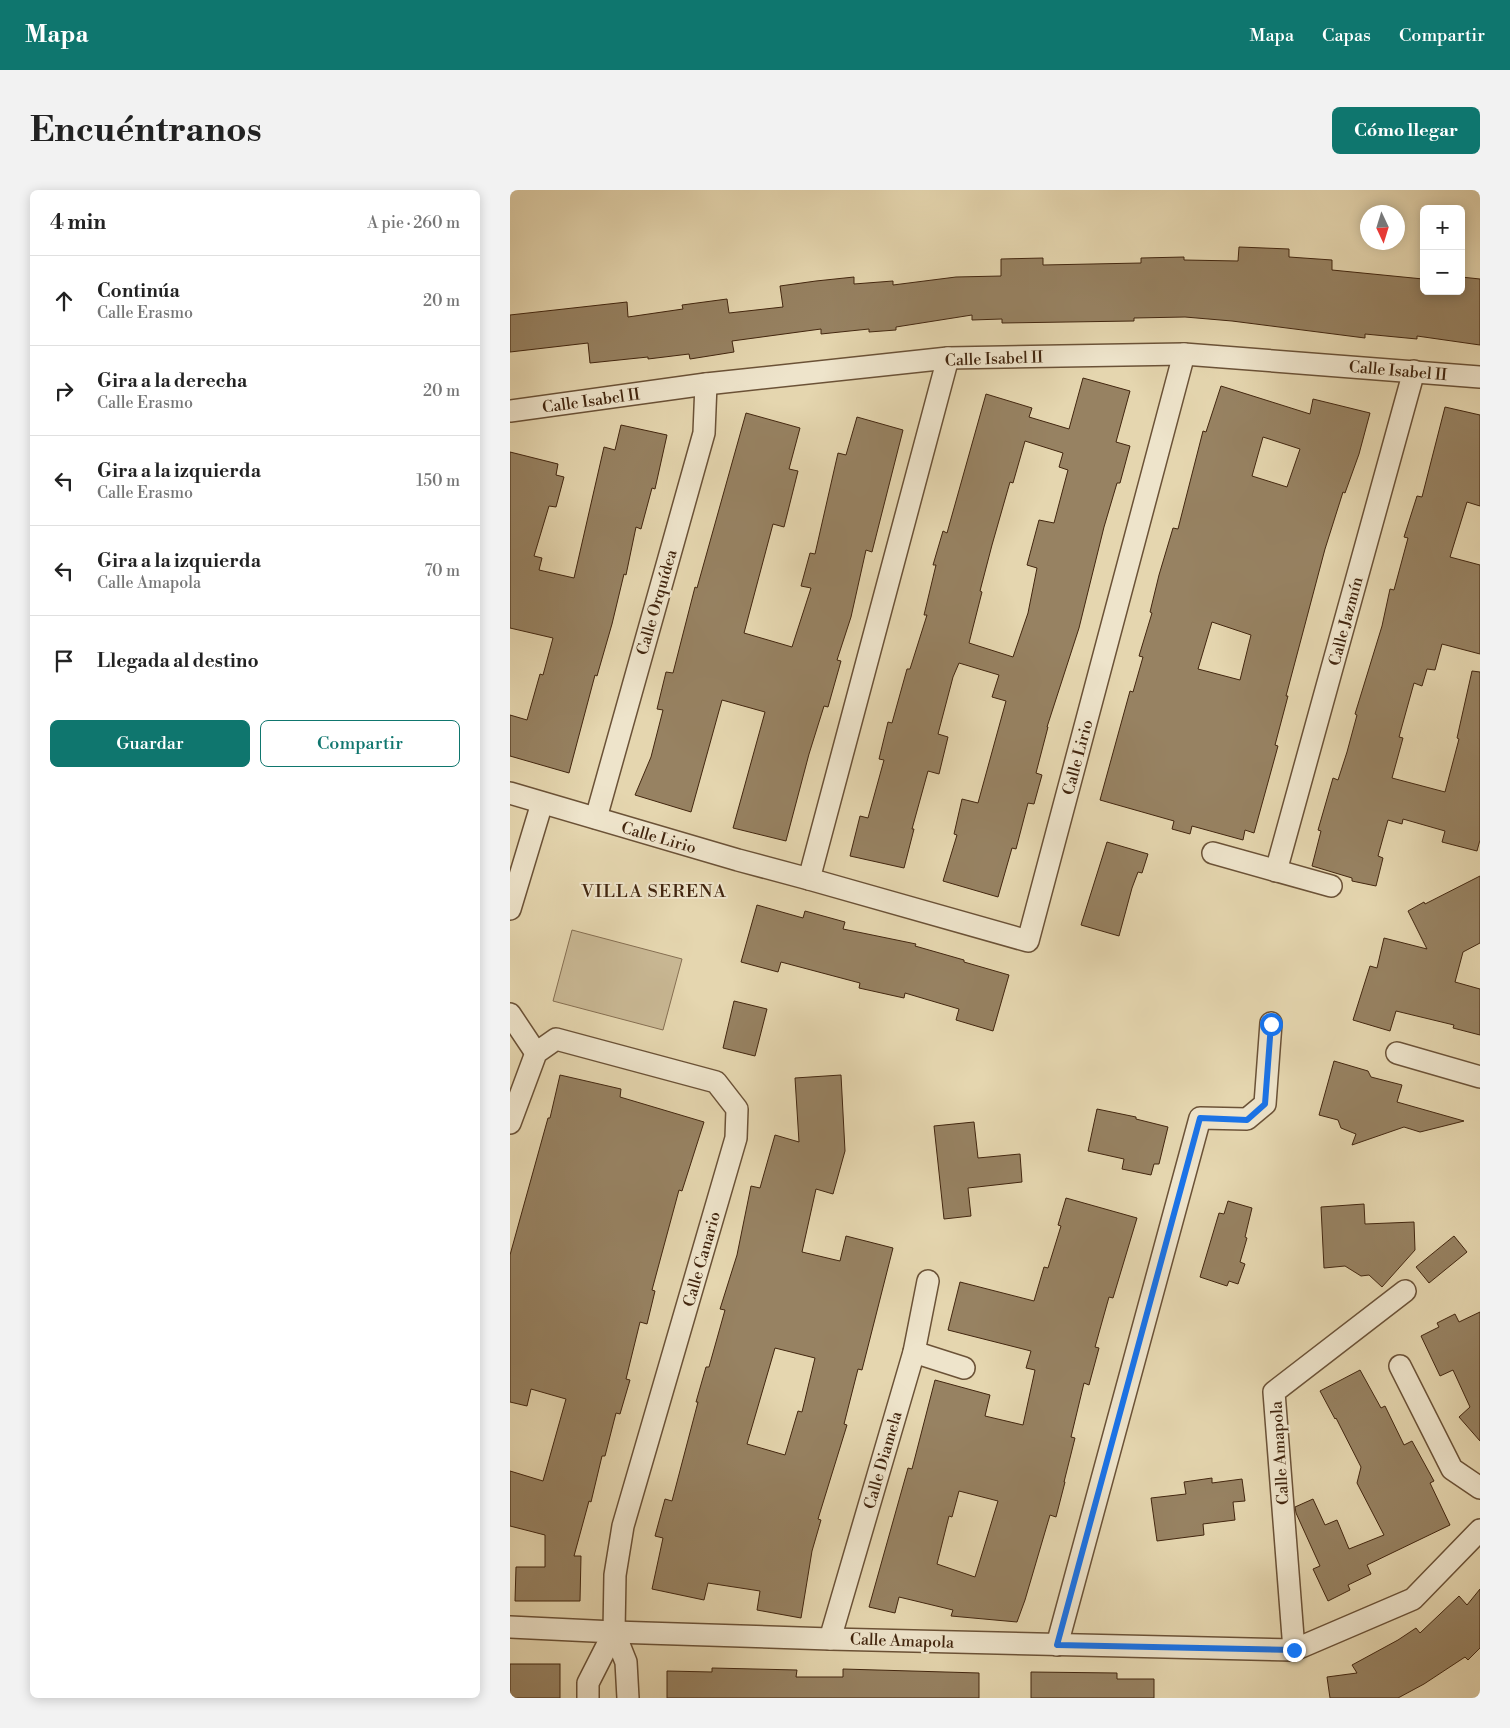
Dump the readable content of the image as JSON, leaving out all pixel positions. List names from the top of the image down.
{
  "streets": {
    "street": [
      "Calle Isabel II",
      "Calle Orquídea",
      "Calle Jazmín",
      "Calle Lirio",
      "Calle Canario",
      "Calle Amapola",
      "Calle Diamela"
    ]
  },
  "crossings": [
    ["Calle Isabel II", "Calle Orquídea"],
    ["Calle Isabel II", "Calle Jazmín"],
    ["Calle Isabel II", "Calle Lirio"],
    ["Calle Orquídea", "Calle Lirio"],
    ["Calle Canario", "Calle Amapola"],
    ["Calle Amapola", "Calle Diamela"]
  ],
  "districts": ["VILLA SERENA"],
  "north": "bottom",
  "page": {
    "header": "Mapa",
    "nav": ["Mapa", "Capas", "Compartir"],
    "buttons": [
      "Cómo llegar",
      ["Guardar", "Compartir"]
    ],
    "title": "Encuéntranos",
    "heading": ["4 min", "A pie · 260 m"],
    "map_buttons": ["+", "−"],
    "list": [
      ["Continúa", "Calle Erasmo", "20 m"],
      ["Gira a la derecha", "Calle Erasmo", "20 m"],
      ["Gira a la izquierda", "Calle Erasmo", "150 m"],
      ["Gira a la izquierda", "Calle Amapola", "70 m"],
      "Llegada al destino"
    ]
  }
}
